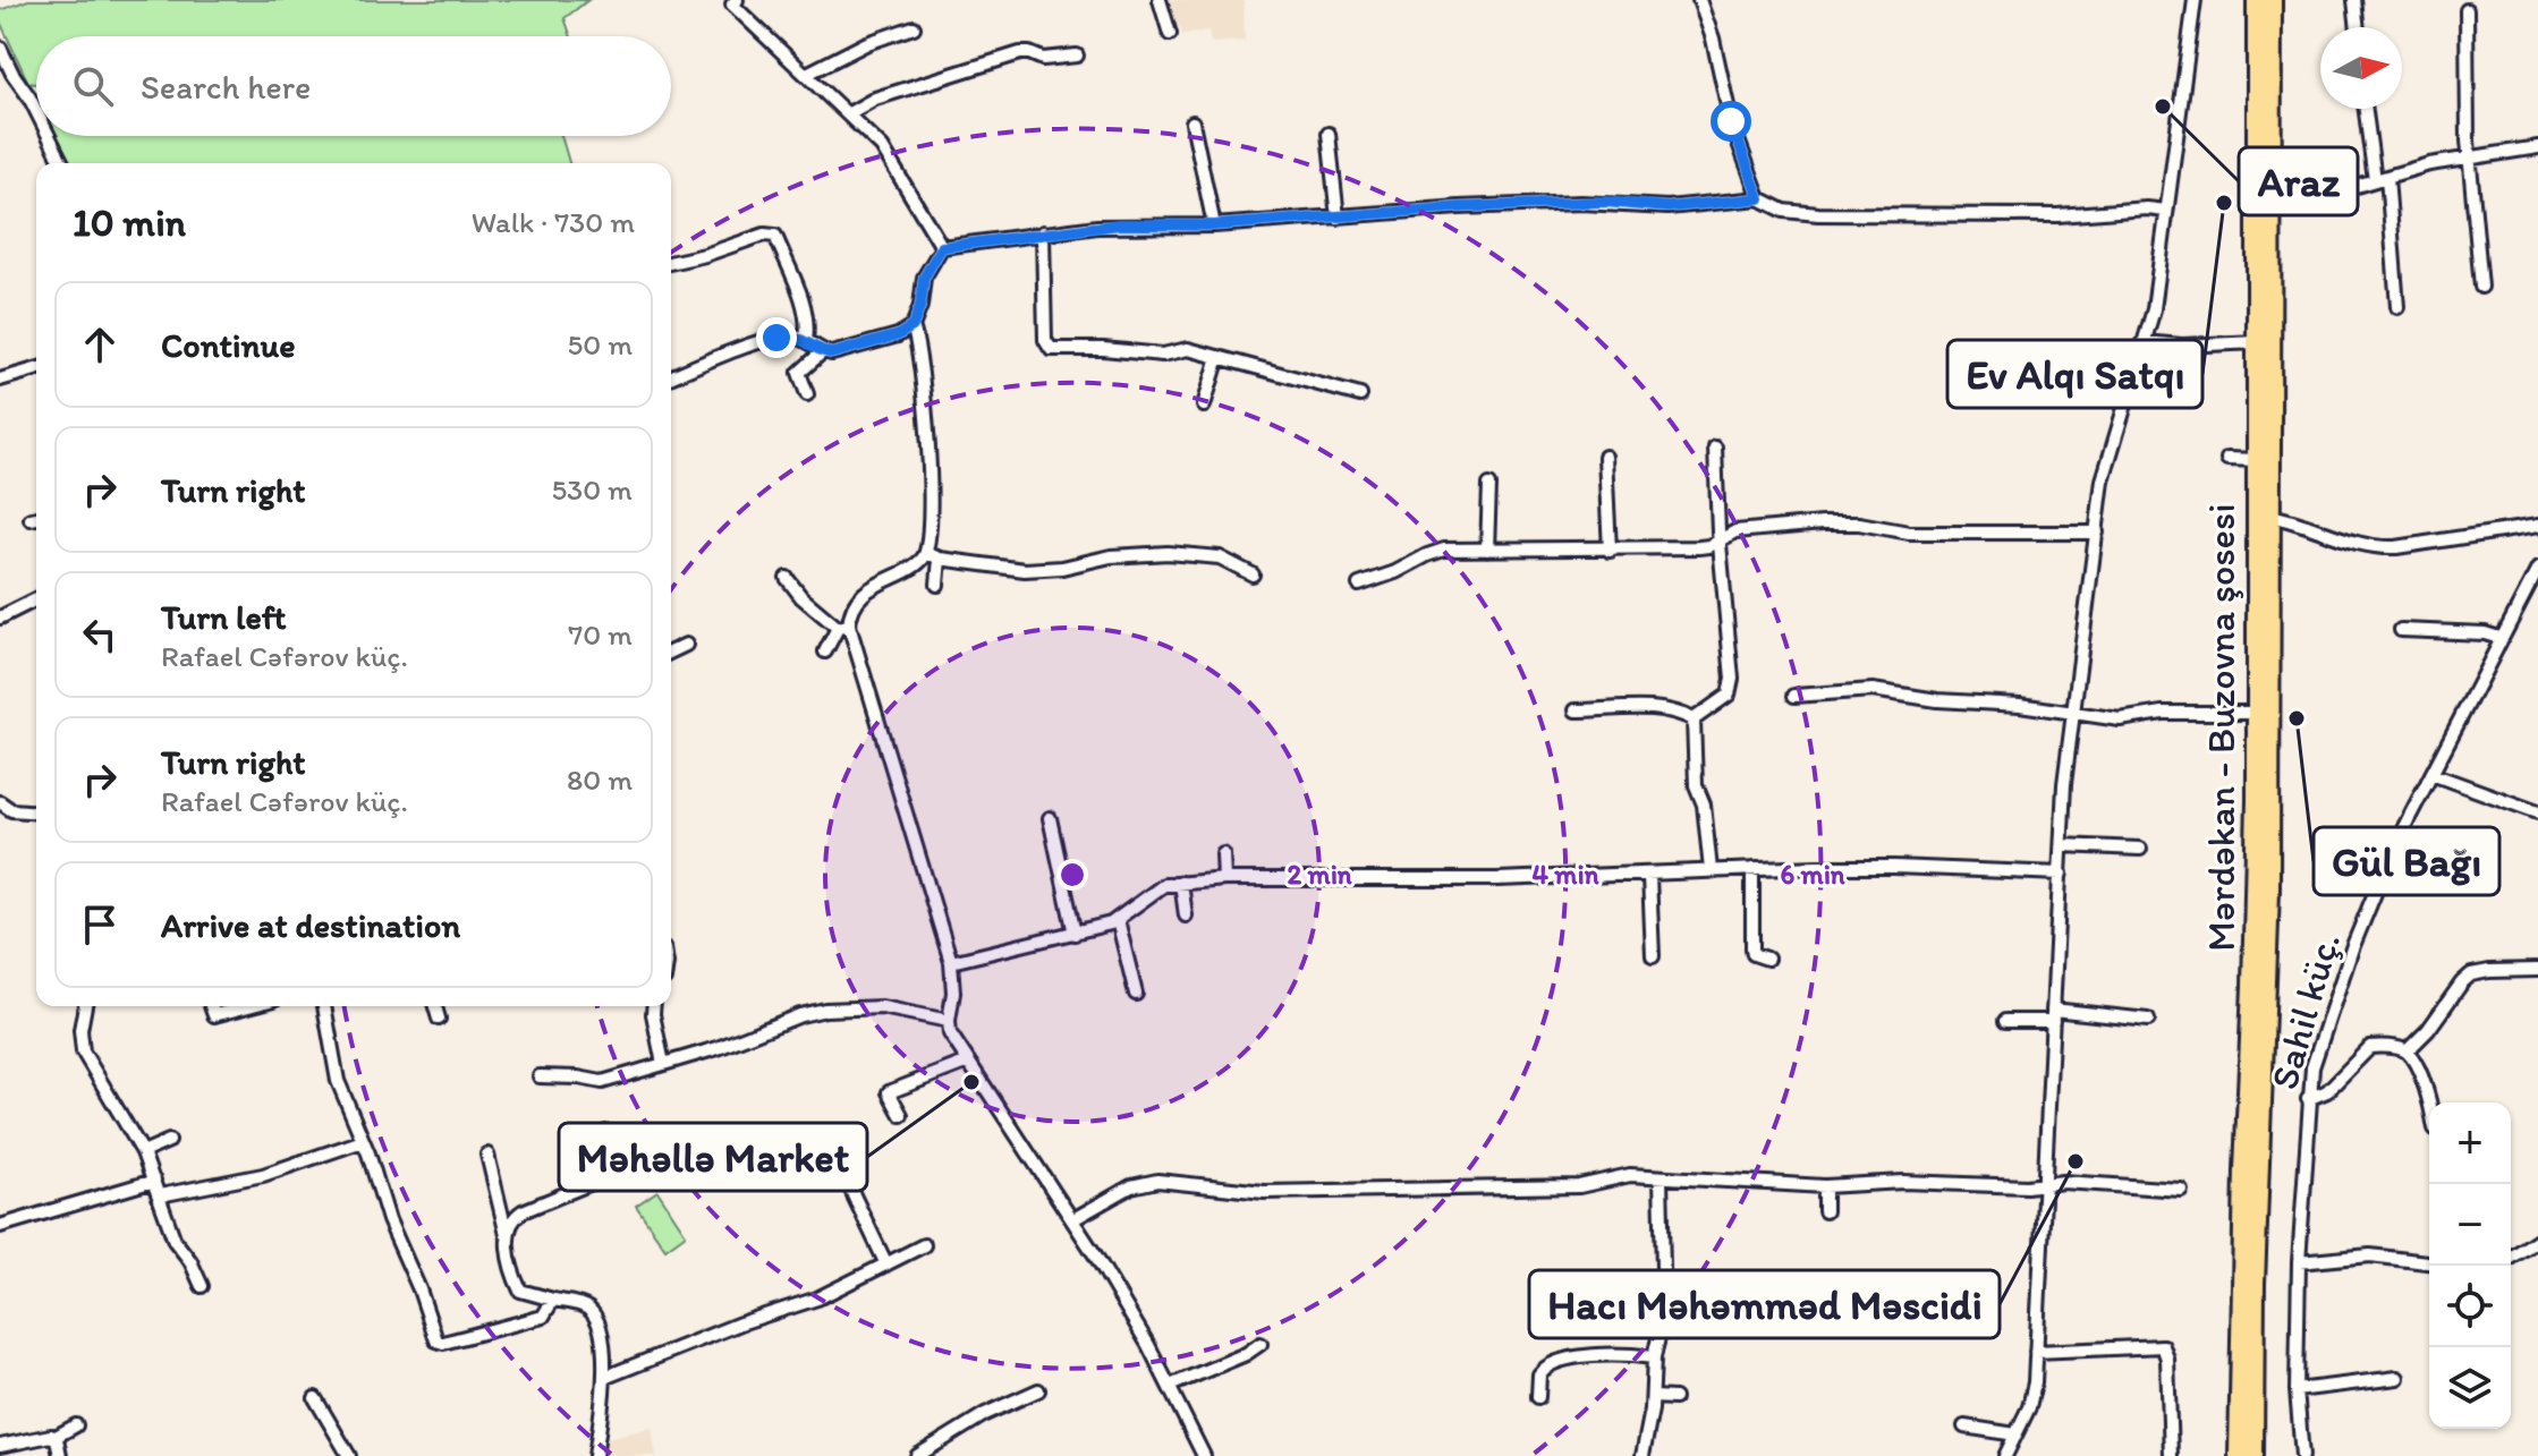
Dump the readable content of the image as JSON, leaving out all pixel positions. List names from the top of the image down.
{
  "streets": {
    "main road": ["Mərdəkan - Buzovna şosesi"],
    "street": ["Sahil küç."]
  },
  "places": [
    "Araz",
    "Ev Alqı Satqı",
    "Gül Bağı",
    "Məhəllə Market",
    "Hacı Məhəmməd Məscidi"
  ],
  "north": "right",
  "page": {
    "search": "Search here",
    "heading": ["10 min", "Walk · 730 m"],
    "list": [
      ["Continue", "50 m"],
      ["Turn right", "530 m"],
      ["Turn left", "Rafael Cəfərov küç.", "70 m"],
      ["Turn right", "Rafael Cəfərov küç.", "80 m"],
      "Arrive at destination"
    ],
    "map_buttons": ["+", "−"]
  },
  "rings": ["2 min", "4 min", "6 min"]
}
